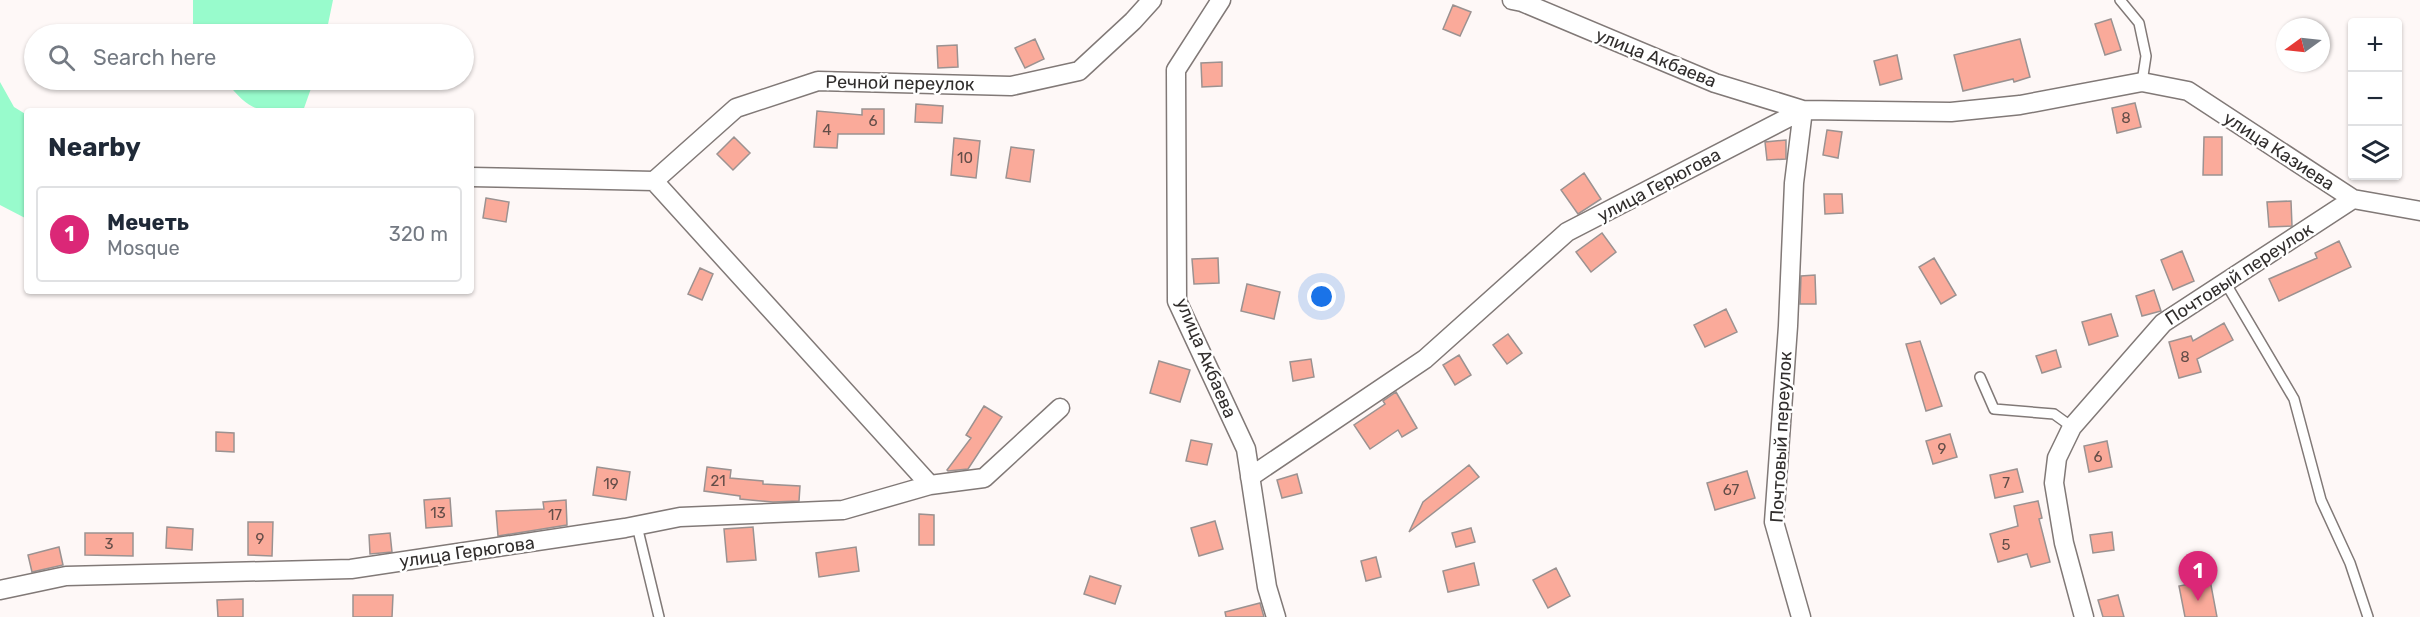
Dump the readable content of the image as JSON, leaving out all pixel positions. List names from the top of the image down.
{
  "streets": {
    "street": [
      "улица Акбаева",
      "Речной переулок",
      "улица Казиева",
      "улица Герюгова",
      "Почтовый переулок"
    ]
  },
  "crossings": [
    ["улица Акбаева", "улица Герюгова"],
    ["улица Акбаева", "Почтовый переулок"],
    ["улица Казиева", "улица Герюгова"],
    ["улица Казиева", "Почтовый переулок"],
    ["улица Герюгова", "Почтовый переулок"]
  ],
  "house_numbers": [
    "8",
    "6",
    "4",
    "10",
    "8",
    "9",
    "6",
    "21",
    "7",
    "19",
    "67",
    "13",
    "17",
    "9",
    "3",
    "5"
  ],
  "north": "left",
  "page": {
    "map_buttons": ["+", "−"],
    "search": "Search here",
    "heading": "Nearby",
    "list": [
      {
        "mark": "1",
        "name": "Мечеть",
        "note": "Mosque",
        "value": "320 m"
      }
    ],
    "pins": "1"
  }
}
